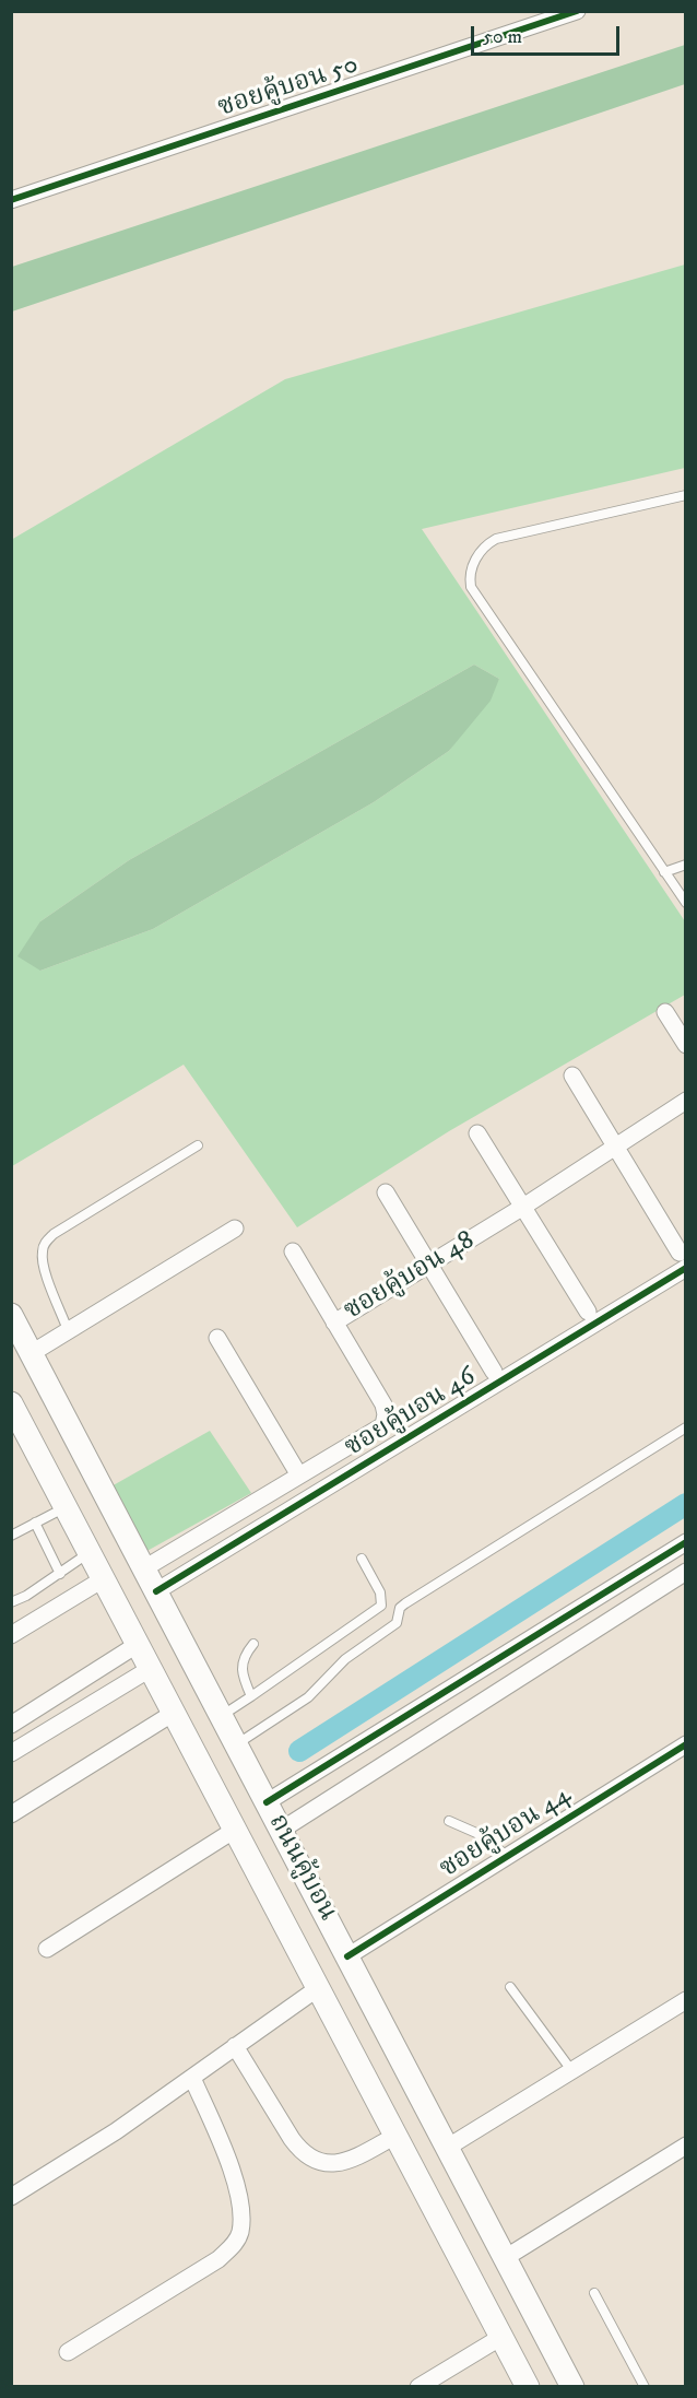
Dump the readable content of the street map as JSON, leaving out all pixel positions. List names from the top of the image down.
{
  "streets": {
    "main road": ["ถนนคู้บอน"],
    "street": [
      "ซอยคู้บอน 50",
      "ซอยคู้บอน 48",
      "ซอยคู้บอน 46",
      "ซอยคู้บอน 44"
    ]
  },
  "crossings": [
    ["ซอยคู้บอน 48", "ถนนคู้บอน"],
    ["ซอยคู้บอน 46", "ถนนคู้บอน"],
    ["ซอยคู้บอน 44", "ถนนคู้บอน"]
  ],
  "scale_bar": "50 m"
}
